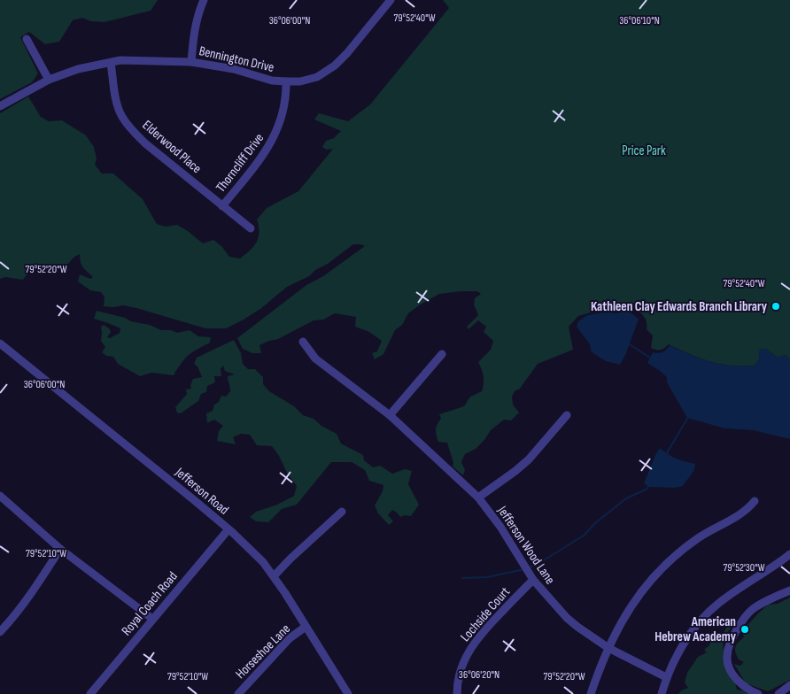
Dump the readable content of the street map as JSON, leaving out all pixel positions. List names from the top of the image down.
{
  "streets": {
    "street": [
      "Bennington Drive",
      "Elderwood Place",
      "Thorncliff Drive",
      "Jefferson Road",
      "Jefferson Wood Lane",
      "Royal Coach Road",
      "Lochside Court",
      "Horseshoe Lane"
    ]
  },
  "crossings": [
    ["Bennington Drive", "Elderwood Place"],
    ["Bennington Drive", "Thorncliff Drive"],
    ["Elderwood Place", "Thorncliff Drive"],
    ["Jefferson Road", "Royal Coach Road"],
    ["Jefferson Road", "Horseshoe Lane"],
    ["Jefferson Wood Lane", "Lochside Court"]
  ],
  "parks": ["Price Park"],
  "places": ["Kathleen Clay Edwards Branch Library", "American Hebrew Academy"],
  "coordinates": [
    "79°52'40\"W",
    "36°06'00\"N",
    "36°06'10\"N",
    "79°52'20\"W",
    "79°52'10\"W",
    "79°52'30\"W",
    "36°06'20\"N"
  ]
}
